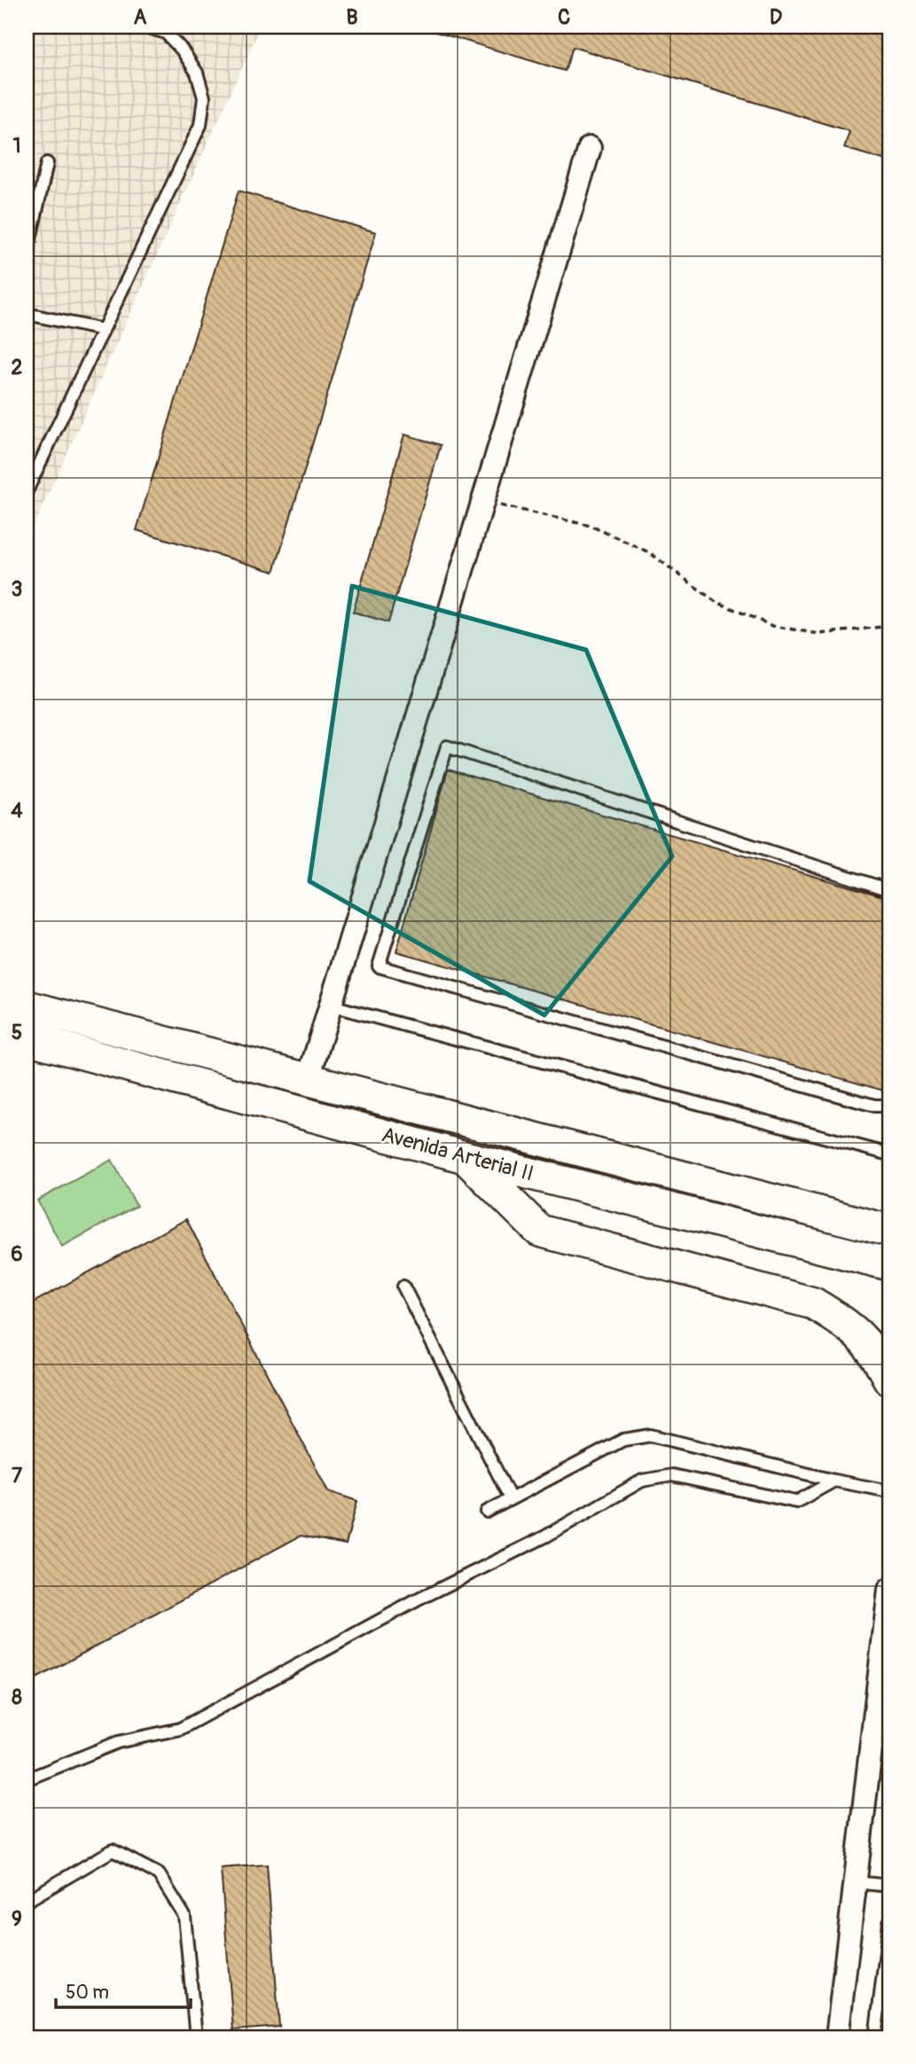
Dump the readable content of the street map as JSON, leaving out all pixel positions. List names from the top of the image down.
{
  "streets": {
    "street": ["Avenida Arterial II"]
  },
  "scale_bar": "50 m",
  "grid": {
    "columns": [
      "A",
      "B",
      "C",
      "D"
    ],
    "rows": [
      "1",
      "2",
      "3",
      "4",
      "5",
      "6",
      "7",
      "8",
      "9"
    ]
  }
}
